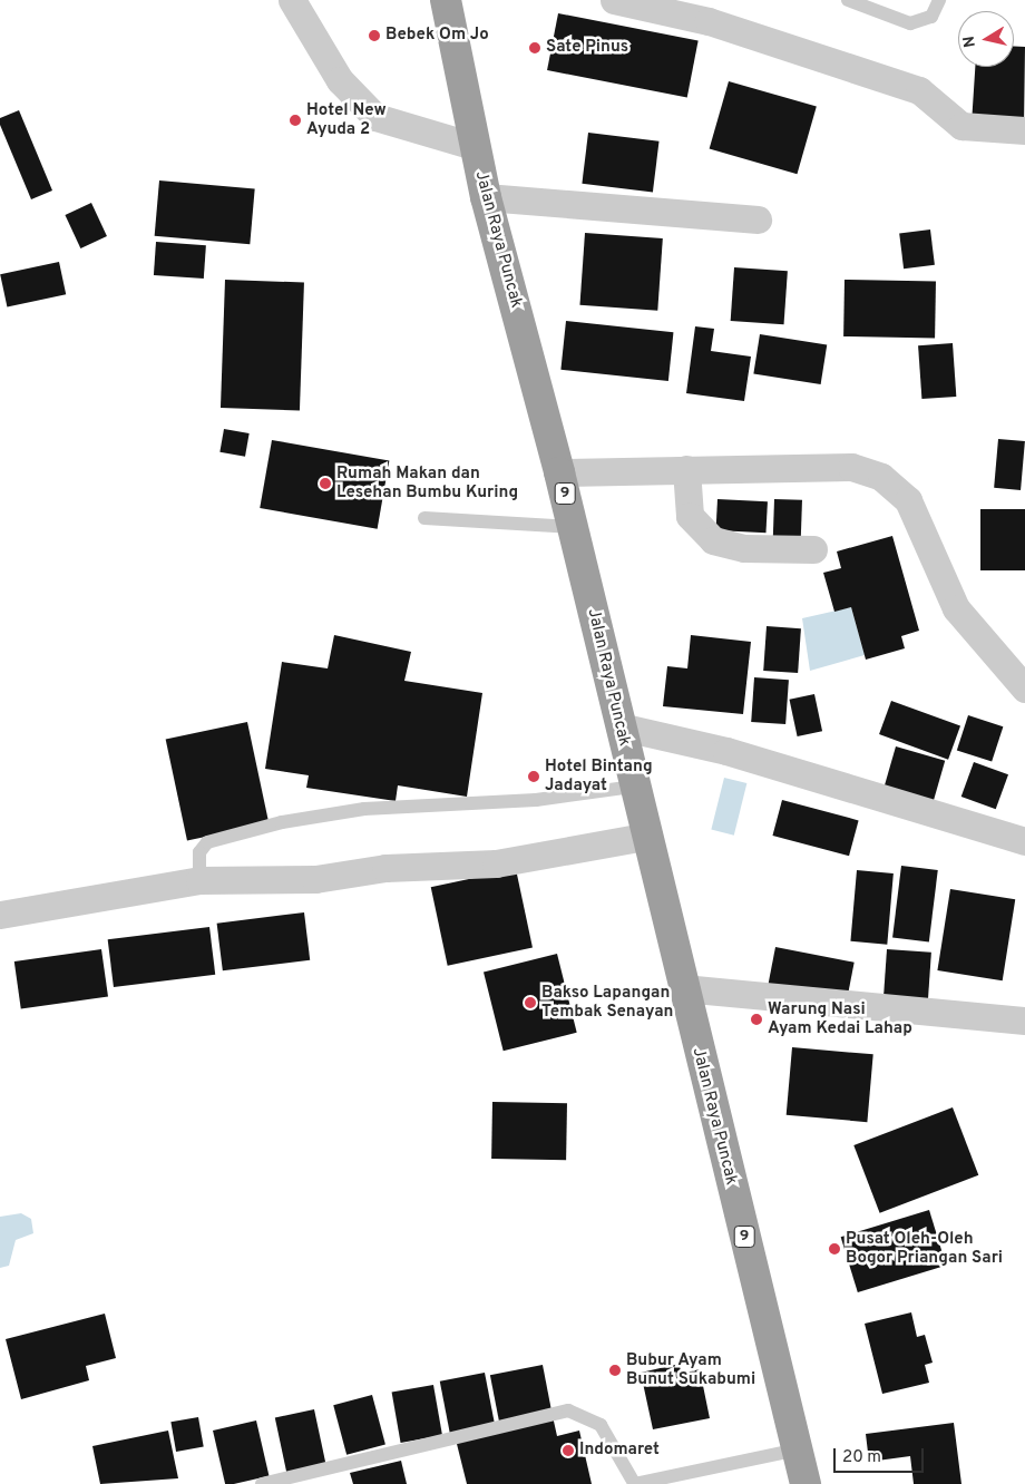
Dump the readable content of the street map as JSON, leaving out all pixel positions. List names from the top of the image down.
{
  "streets": {
    "highway": ["Jalan Raya Puncak", "9"]
  },
  "places": [
    "Bebek Om Jo",
    "Sate Pinus",
    "Hotel New Ayuda 2",
    "Rumah Makan dan Lesehan Bumbu Kuring",
    "Hotel Bintang Jadayat",
    "Bakso Lapangan Tembak Senayan",
    "Warung Nasi Ayam Kedai Lahap",
    "Pusat Oleh-Oleh Bogor Priangan Sari",
    "Bubur Ayam Bunut Sukabumi",
    "Indomaret"
  ],
  "scale_bar": "20 m",
  "north": "left"
}
